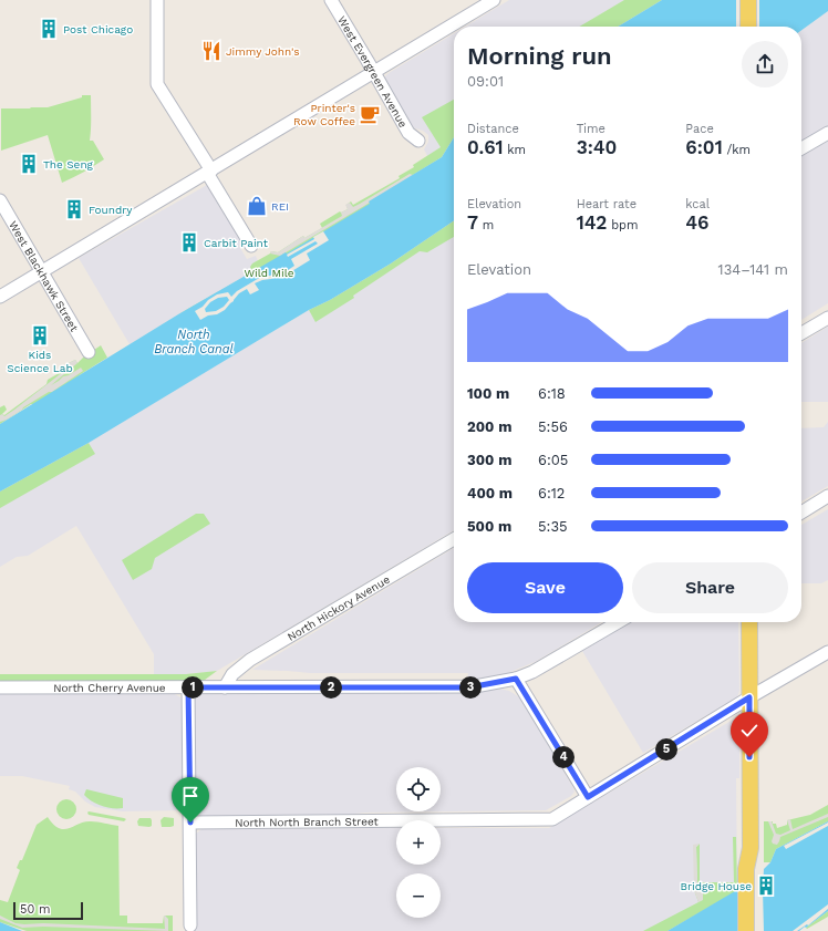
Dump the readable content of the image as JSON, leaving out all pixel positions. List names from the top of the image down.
{
  "streets": {
    "street": [
      "West Evergreen Avenue",
      "West Blackhawk Street",
      "North Hickory Avenue",
      "North Cherry Avenue",
      "North North Branch Street"
    ]
  },
  "crossings": [
    ["North Hickory Avenue", "North Cherry Avenue"]
  ],
  "water": ["North Branch Canal"],
  "parks": ["Wild Mile"],
  "places": {
    "building": [
      "Post Chicago",
      "The Seng",
      "Foundry",
      "Carbit Paint",
      "Kids Science Lab",
      "Bridge House"
    ],
    "restaurant": ["Jimmy John's"],
    "cafe": ["Printer's Row Coffee"],
    "shop": ["REI"]
  },
  "scale_bar": "50 m",
  "page": {
    "heading": ["Morning run", "09:01"],
    "stats": [
      ["Distance", "0.61 km"],
      ["Time", "3:40"],
      ["Pace", "6:01 /km"],
      ["Elevation", "7 m"],
      ["Heart rate", "142 bpm"],
      ["kcal", "46"]
    ],
    "chart": ["Elevation", "134–141 m"],
    "list": [
      {
        "name": "100 m",
        "note": "6:18"
      },
      {
        "name": "200 m",
        "note": "5:56"
      },
      {
        "name": "300 m",
        "note": "6:05"
      },
      {
        "name": "400 m",
        "note": "6:12"
      },
      {
        "name": "500 m",
        "note": "5:35"
      }
    ],
    "buttons": ["Save", "Share"],
    "pins": [
      "1",
      "2",
      "3",
      "5",
      "4"
    ],
    "map_buttons": ["+", "−"],
    "scale": "50 m"
  }
}
